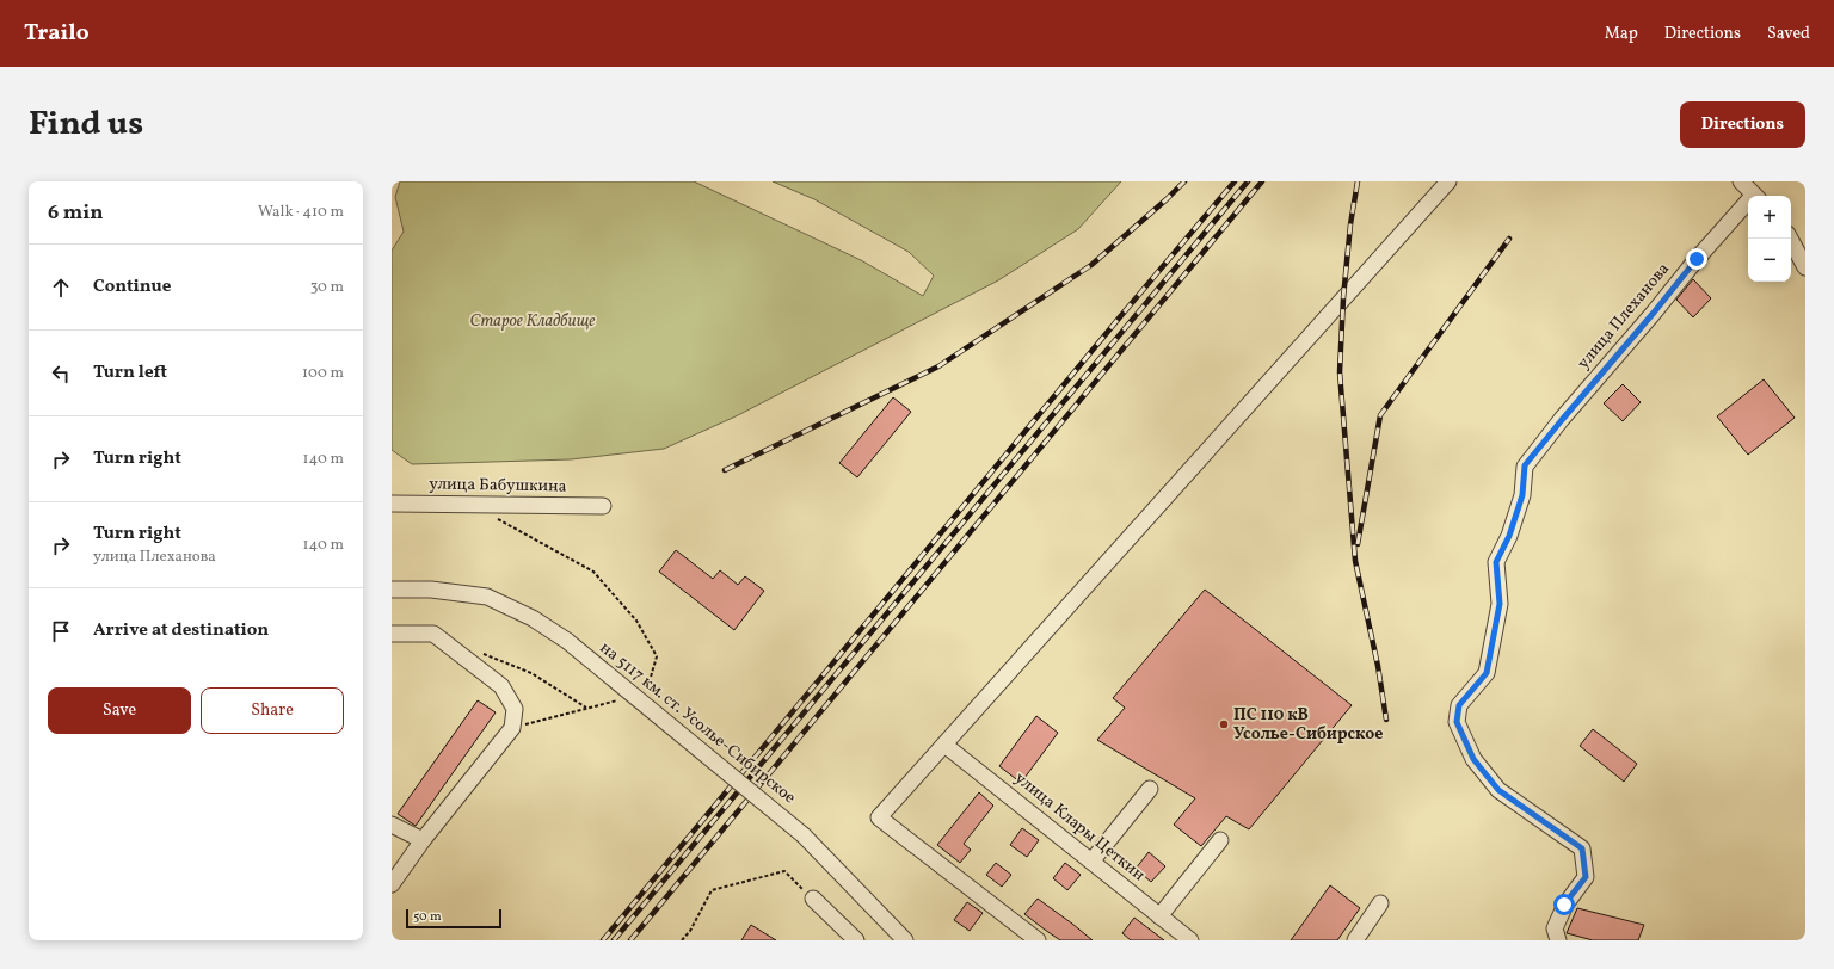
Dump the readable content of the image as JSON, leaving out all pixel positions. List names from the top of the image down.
{
  "streets": {
    "street": [
      "улица Плеханова",
      "улица Бабушкина",
      "на 5117 км. ст. Усолье-Сибирское",
      "улица Клары Цеткин"
    ]
  },
  "parks": ["Старое Кладбище"],
  "places": ["ПС 110 кВ Усолье-Сибирское"],
  "scale_bar": "50 m",
  "page": {
    "header": "Trailo",
    "nav": ["Map", "Directions", "Saved"],
    "title": "Find us",
    "buttons": [
      "Directions",
      ["Save", "Share"]
    ],
    "heading": ["6 min", "Walk · 410 m"],
    "map_buttons": ["+", "−"],
    "list": [
      ["Continue", "30 m"],
      ["Turn left", "100 m"],
      ["Turn right", "140 m"],
      ["Turn right", "улица Плеханова", "140 m"],
      "Arrive at destination"
    ],
    "scale": "50 m"
  }
}
